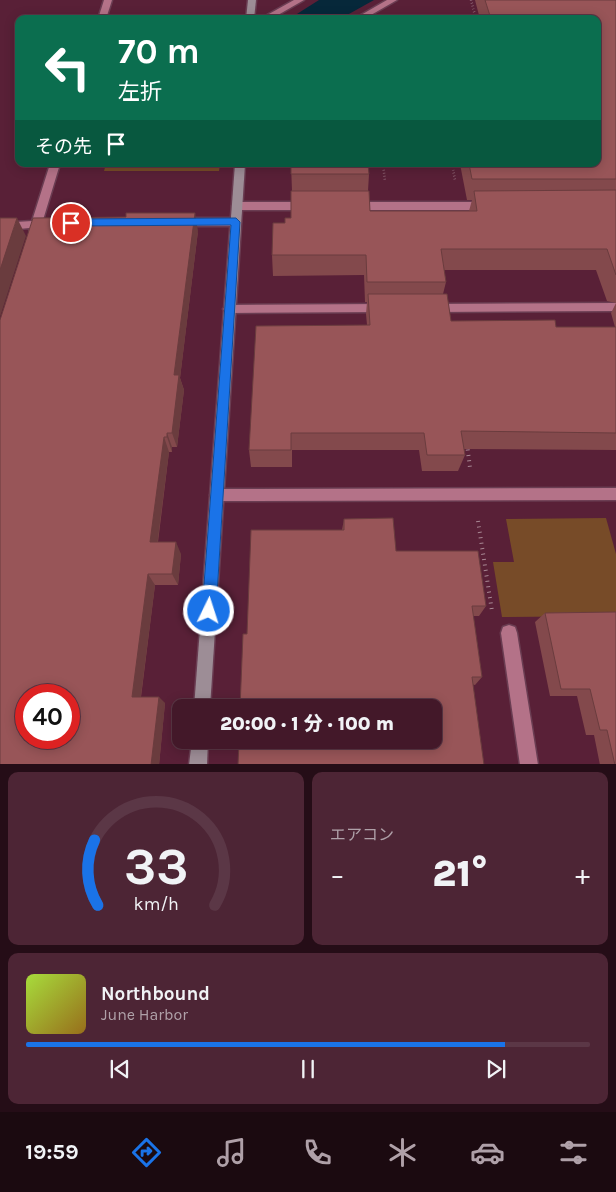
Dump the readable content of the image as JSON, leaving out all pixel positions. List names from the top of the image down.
{
  "page": {
    "turn": ["70 m", "左折"],
    "then": "その先",
    "limit": "40",
    "trip": "20:00 · 1 分 · 100 m",
    "tile": "エアコン",
    "heat": ["−", "21°", "+"],
    "song": ["Northbound", "June Harbor"],
    "tabs": "19:59",
    "gauge": ["33", "km/h"]
  }
}
